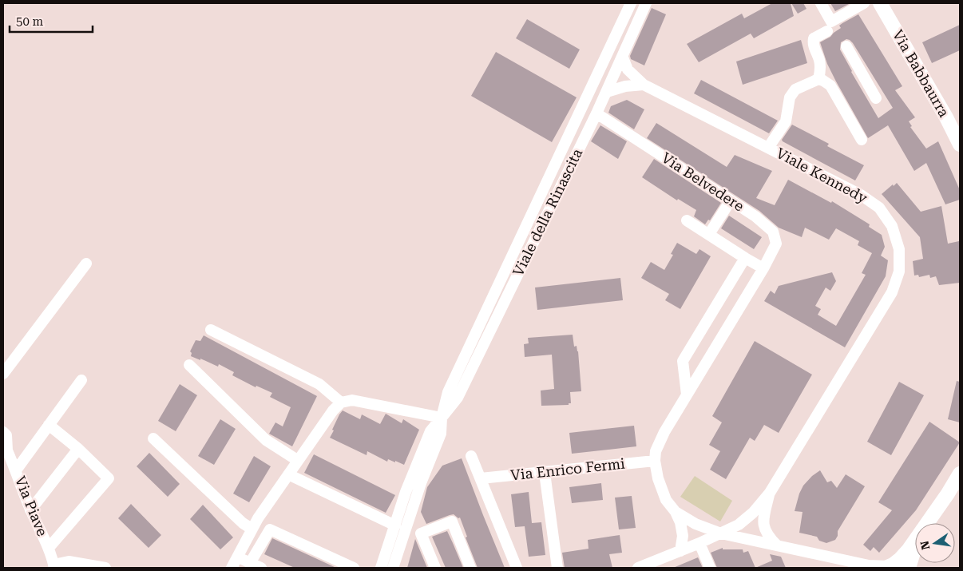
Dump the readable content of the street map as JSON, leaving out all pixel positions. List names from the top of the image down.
{
  "streets": {
    "main road": ["Via Babbaurra"],
    "street": [
      "Viale Kennedy",
      "Via Belvedere",
      "Viale della Rinascita",
      "Via Enrico Fermi",
      "Via Piave"
    ]
  },
  "crossings": [
    ["Viale Kennedy", "Viale della Rinascita"],
    ["Via Belvedere", "Viale della Rinascita"],
    ["Via Belvedere", "Via Enrico Fermi"]
  ],
  "scale_bar": "50 m",
  "north": "left"
}
